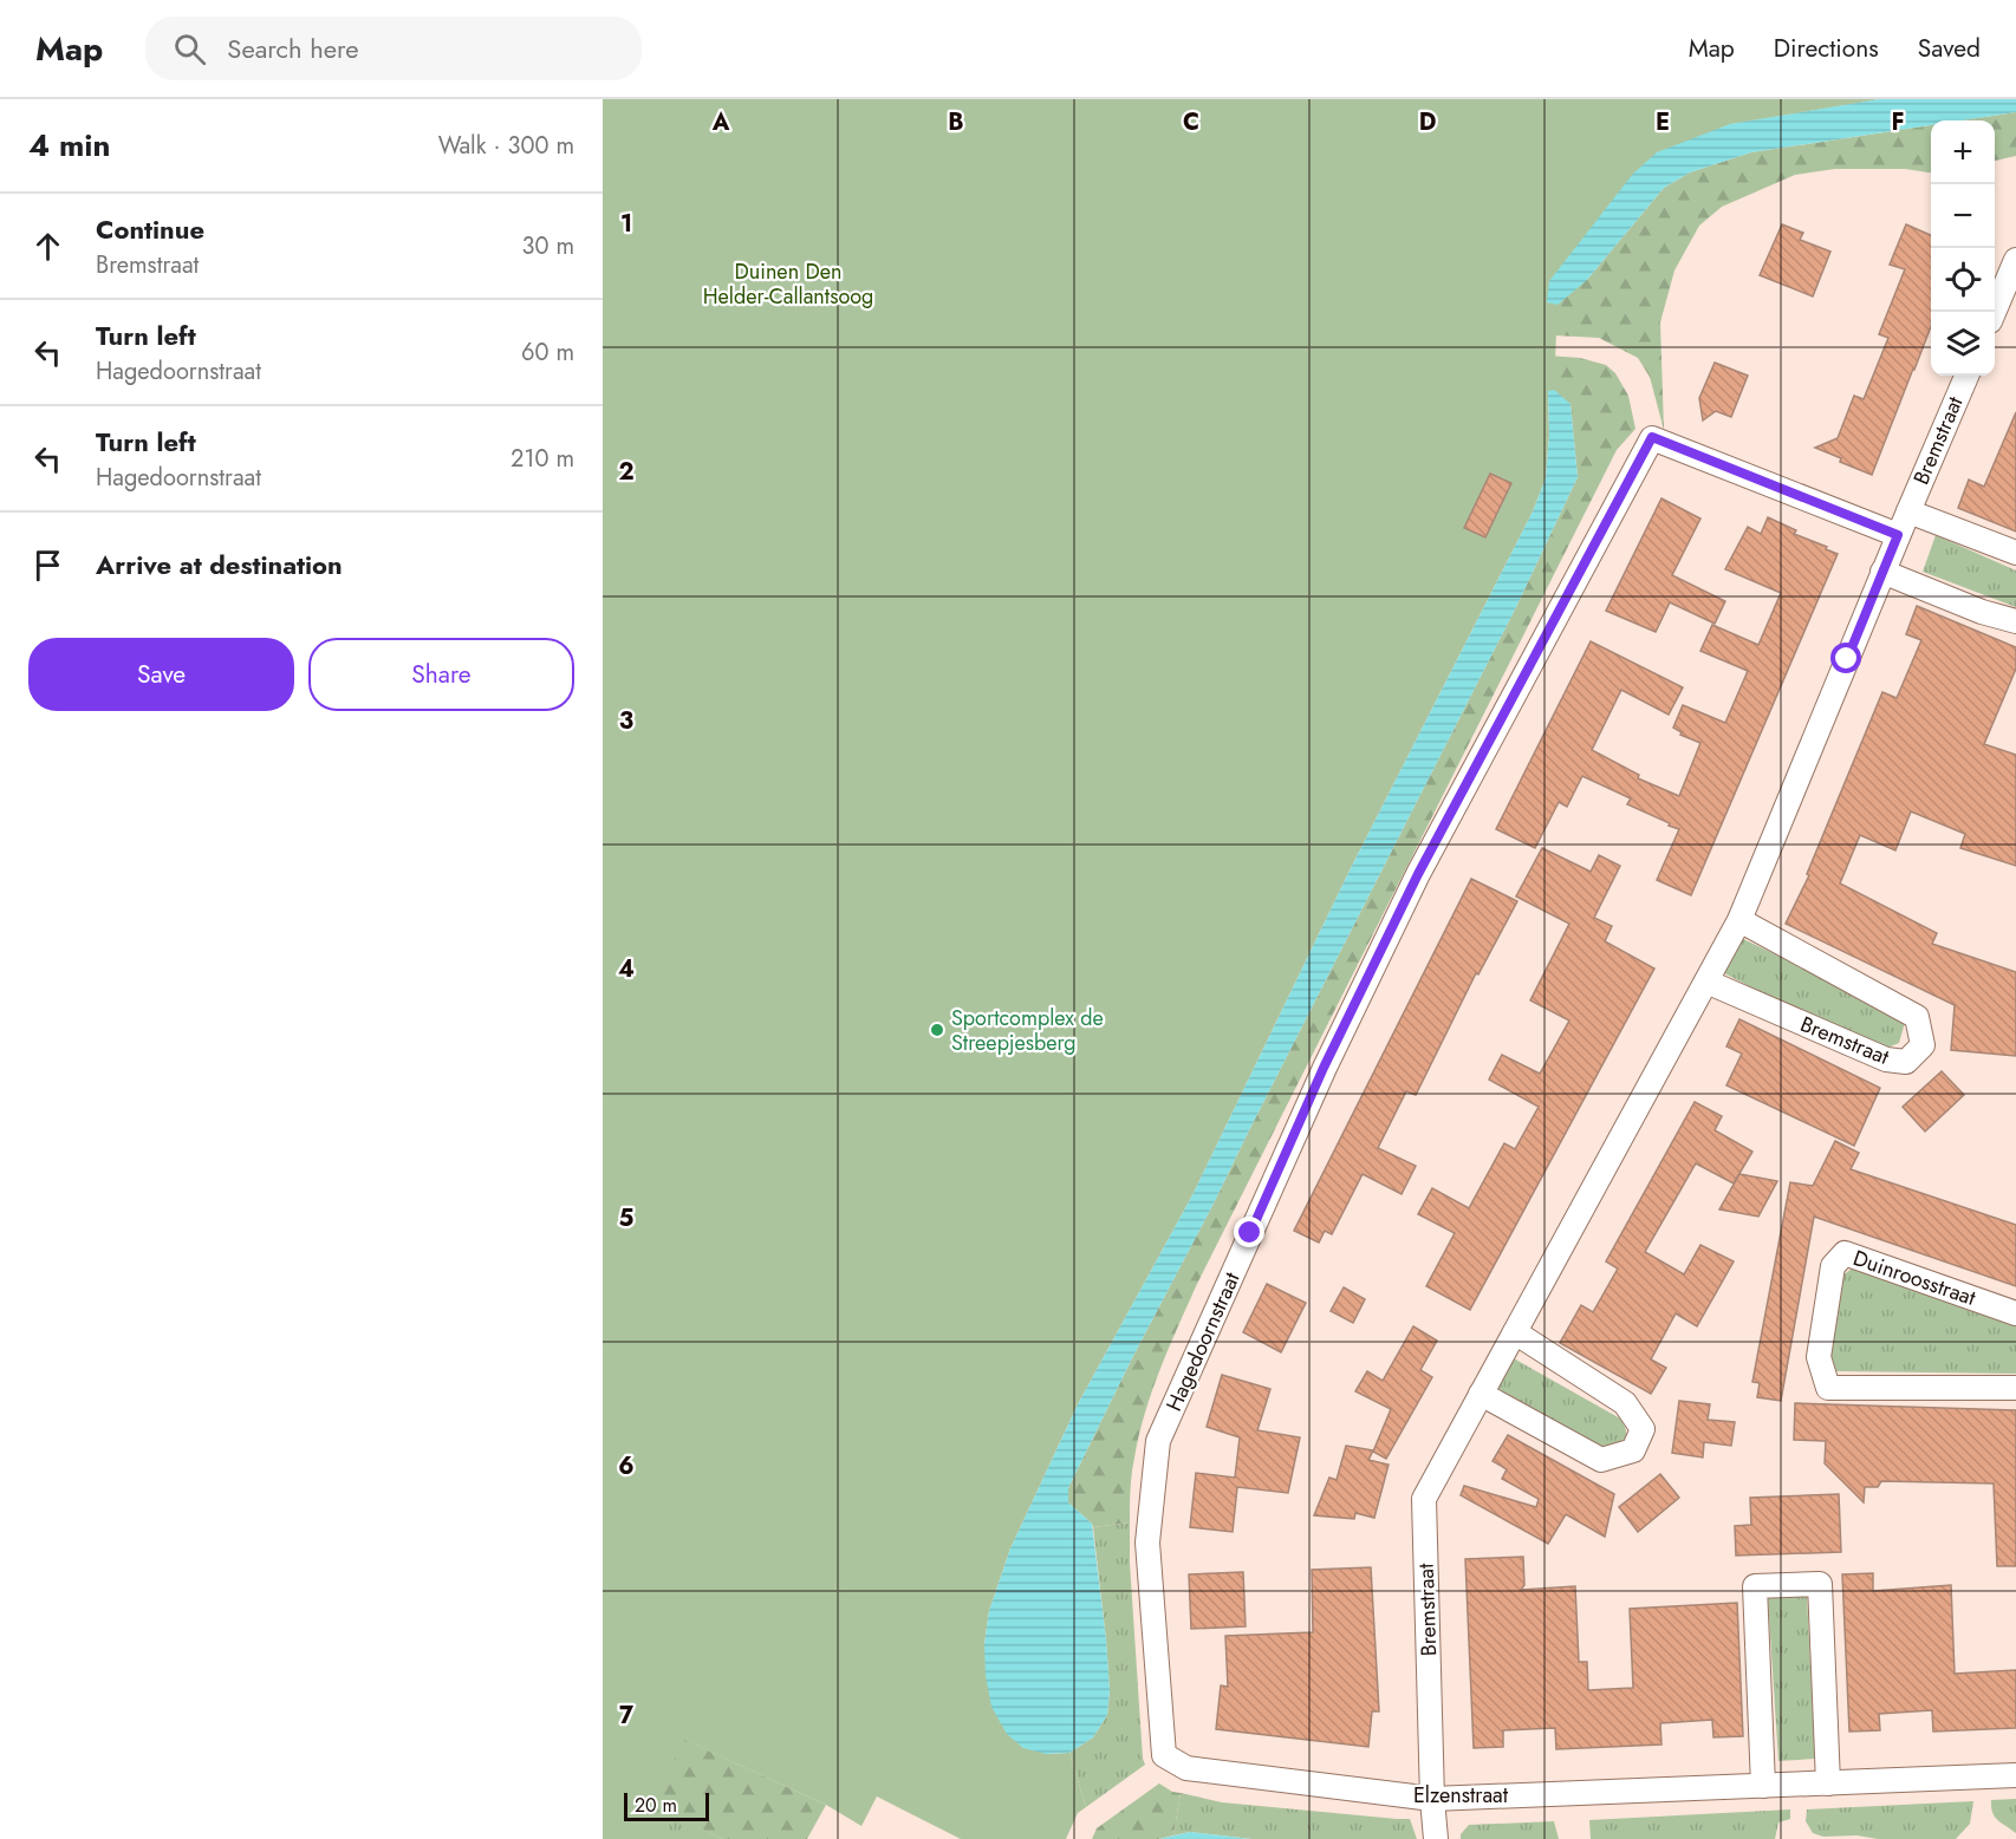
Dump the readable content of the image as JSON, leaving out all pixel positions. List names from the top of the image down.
{
  "streets": {
    "street": [
      "Bremstraat",
      "Duinroosstraat",
      "Hagedoornstraat",
      "Elzenstraat"
    ]
  },
  "crossings": [
    ["Bremstraat", "Hagedoornstraat"],
    ["Bremstraat", "Elzenstraat"],
    ["Hagedoornstraat", "Elzenstraat"]
  ],
  "parks": ["Duinen Den Helder-Callantsoog"],
  "places": ["Sportcomplex de Streepjesberg"],
  "scale_bar": "20 m",
  "page": {
    "header": "Map",
    "search": "Search here",
    "nav": ["Map", "Directions", "Saved"],
    "heading": ["4 min", "Walk · 300 m"],
    "map_buttons": ["+", "−"],
    "list": [
      ["Continue", "Bremstraat", "30 m"],
      ["Turn left", "Hagedoornstraat", "60 m"],
      ["Turn left", "Hagedoornstraat", "210 m"],
      "Arrive at destination"
    ],
    "buttons": ["Save", "Share"],
    "scale": "20 m"
  },
  "grid": {
    "columns": [
      "A",
      "B",
      "C",
      "D",
      "E",
      "F"
    ],
    "rows": [
      "1",
      "2",
      "3",
      "4",
      "5",
      "6",
      "7"
    ]
  }
}
